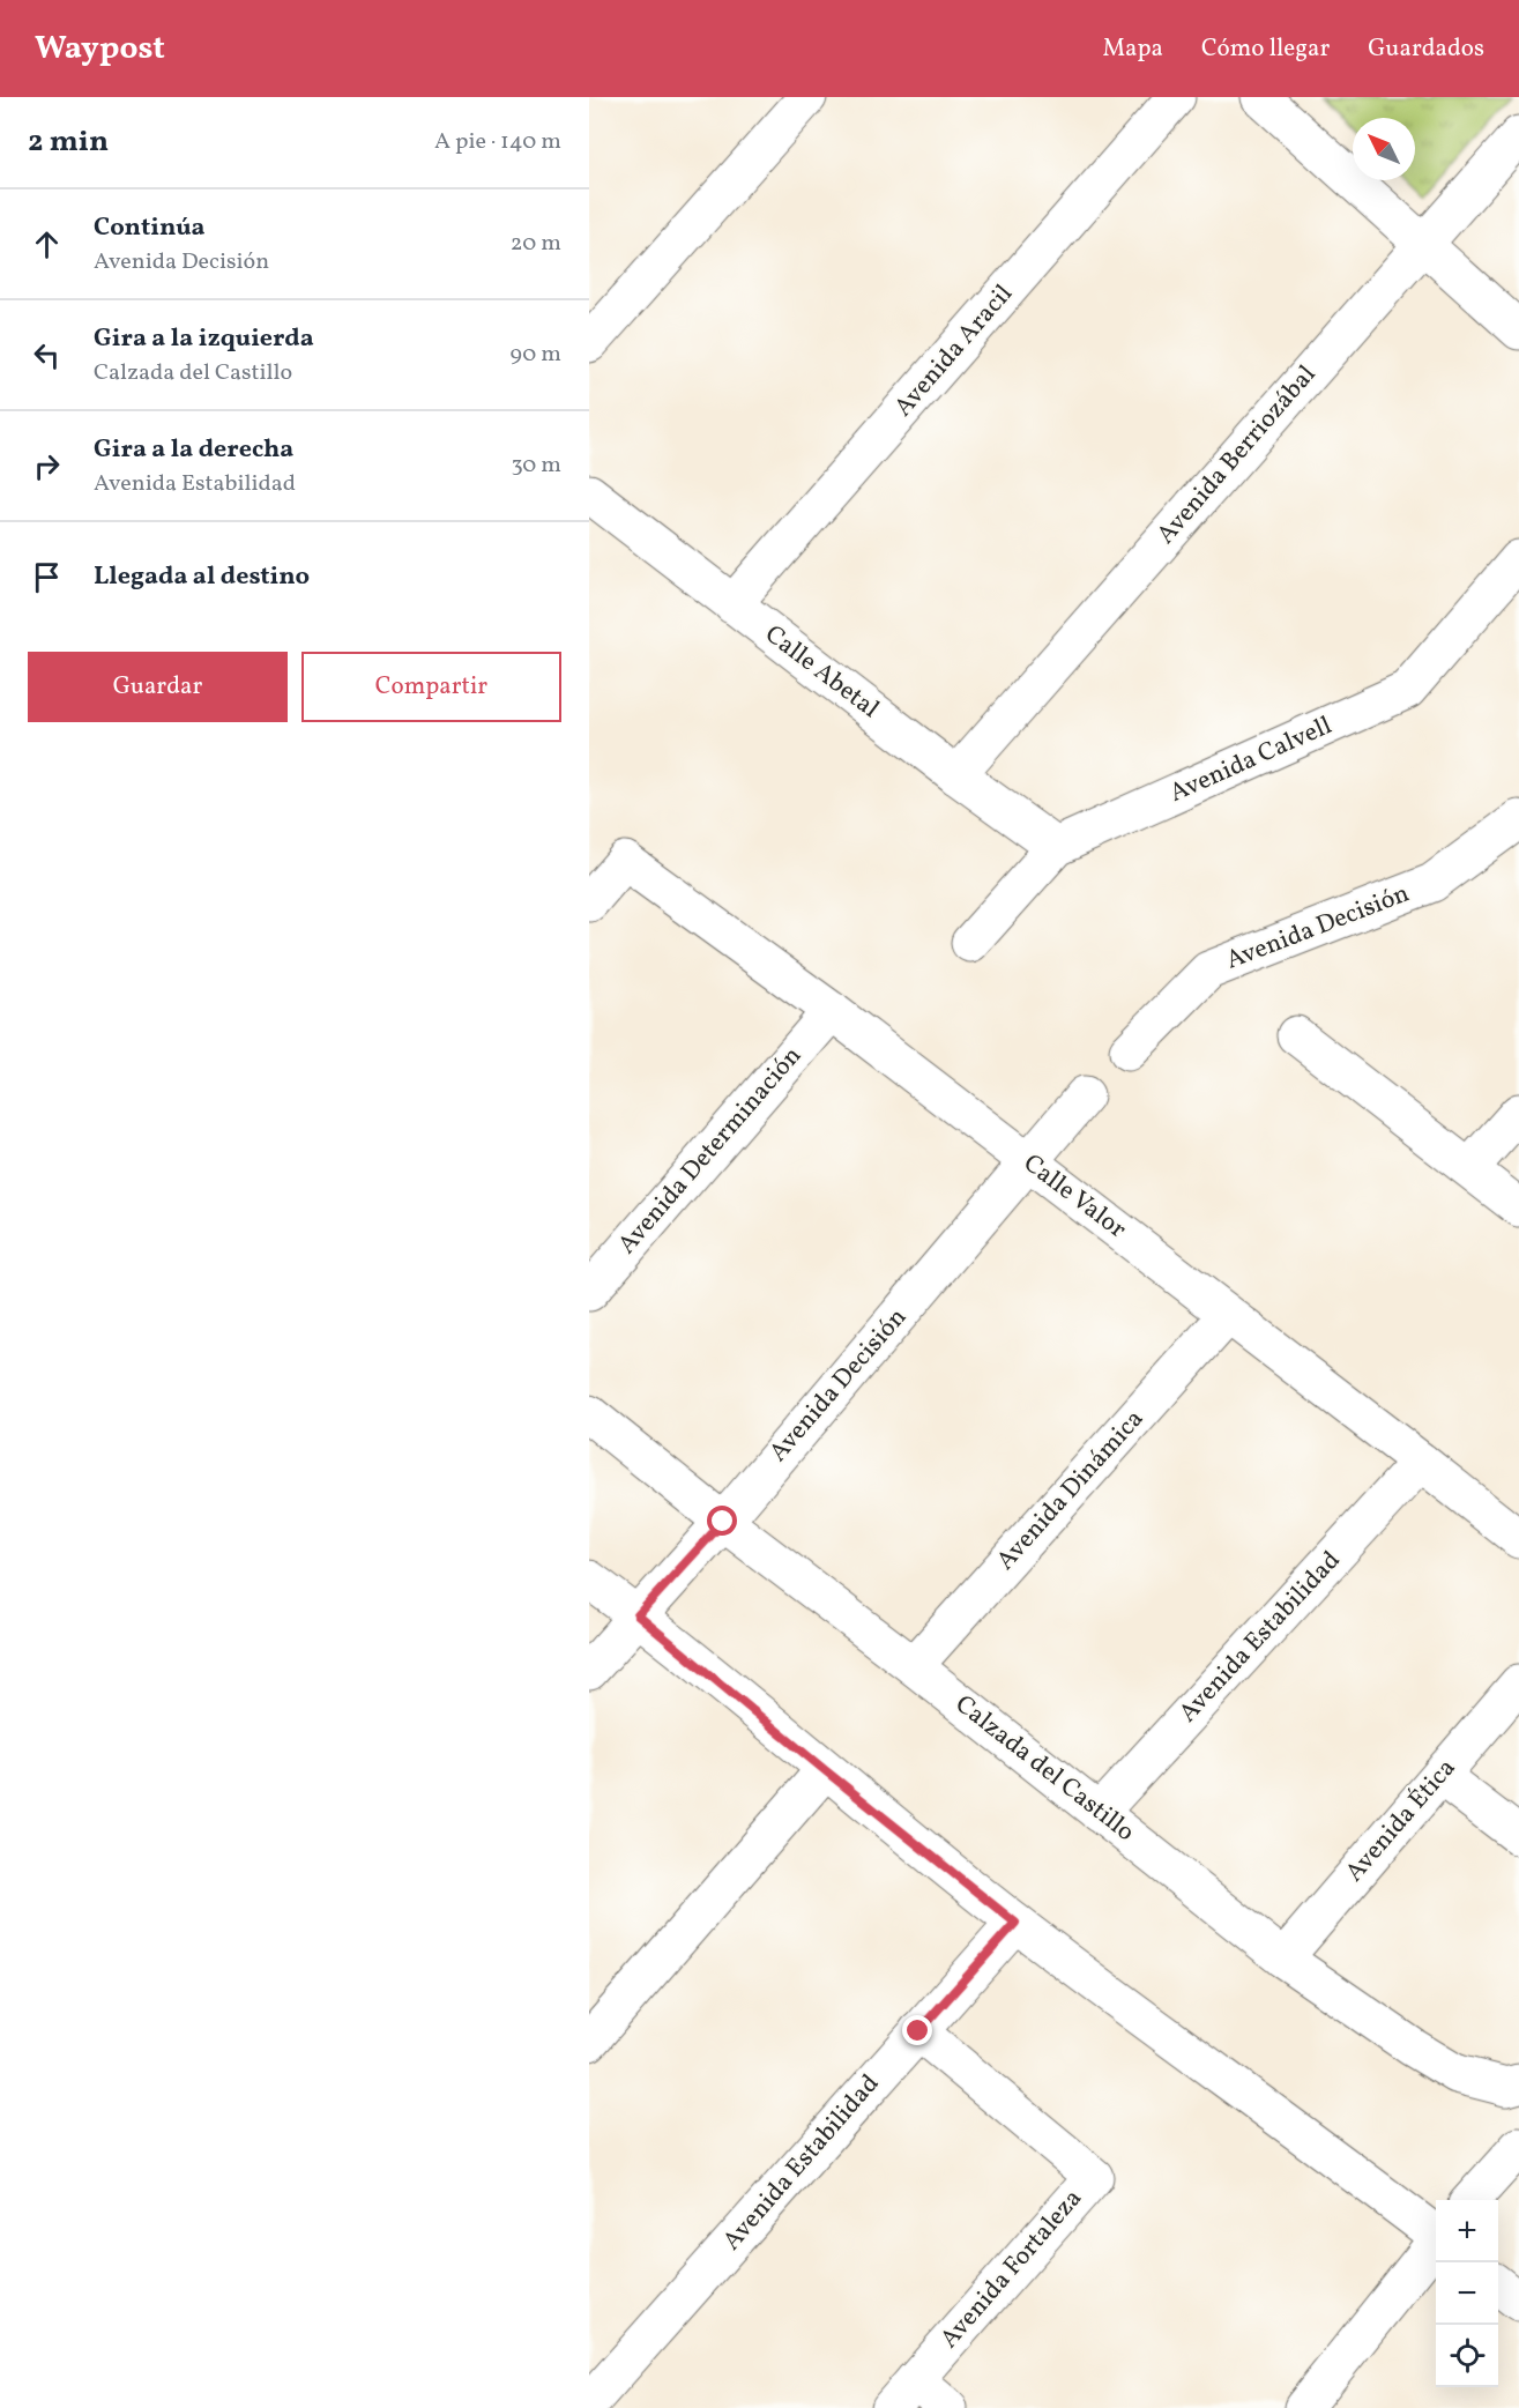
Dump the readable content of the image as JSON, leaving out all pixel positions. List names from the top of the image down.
{
  "streets": {
    "street": [
      "Avenida Aracil",
      "Avenida Berriozábal",
      "Calle Abetal",
      "Avenida Calvell",
      "Avenida Decisión",
      "Avenida Determinación",
      "Calle Valor",
      "Avenida Dinámica",
      "Avenida Estabilidad",
      "Calzada del Castillo",
      "Avenida Ética",
      "Avenida Fortaleza"
    ]
  },
  "crossings": [
    ["Avenida Aracil", "Calle Abetal"],
    ["Avenida Berriozábal", "Calle Abetal"],
    ["Calle Abetal", "Avenida Calvell"],
    ["Avenida Decisión", "Calle Valor"],
    ["Avenida Decisión", "Calzada del Castillo"],
    ["Avenida Determinación", "Calle Valor"],
    ["Calle Valor", "Avenida Dinámica"],
    ["Calle Valor", "Avenida Estabilidad"],
    ["Avenida Dinámica", "Calzada del Castillo"],
    ["Avenida Estabilidad", "Calzada del Castillo"],
    ["Avenida Estabilidad", "Avenida Fortaleza"],
    ["Calzada del Castillo", "Avenida Ética"]
  ],
  "north": "top left",
  "page": {
    "header": "Waypost",
    "nav": ["Mapa", "Cómo llegar", "Guardados"],
    "heading": ["2 min", "A pie · 140 m"],
    "list": [
      ["Continúa", "Avenida Decisión", "20 m"],
      ["Gira a la izquierda", "Calzada del Castillo", "90 m"],
      ["Gira a la derecha", "Avenida Estabilidad", "30 m"],
      "Llegada al destino"
    ],
    "buttons": ["Guardar", "Compartir"],
    "map_buttons": ["+", "−"]
  }
}
